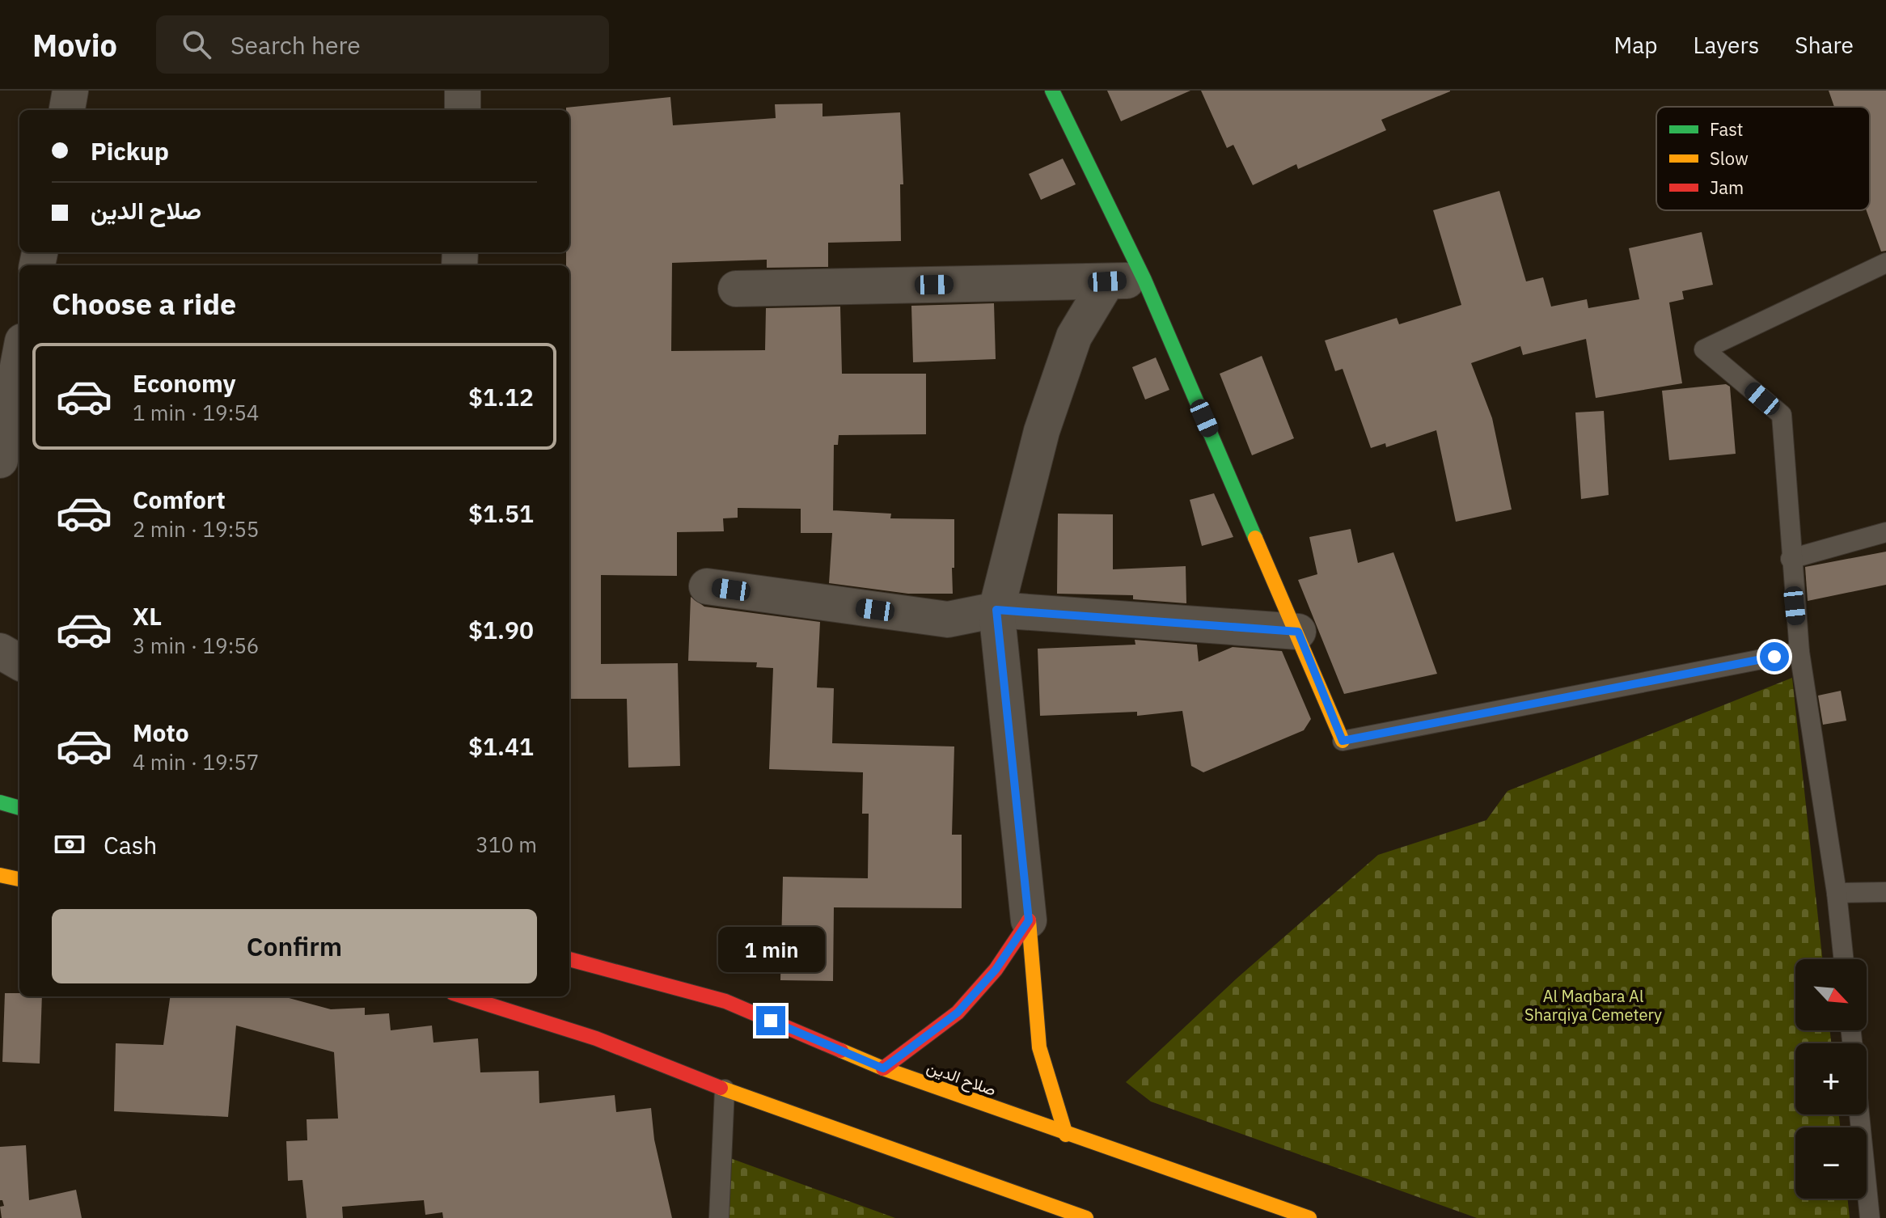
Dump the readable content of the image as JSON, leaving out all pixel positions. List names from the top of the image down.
{
  "streets": {
    "main road": ["صلاح الدين"]
  },
  "parks": ["Al Maqbara Al Sharqiya Cemetery"],
  "legend": ["Fast", "Slow", "Jam"],
  "north": "bottom right",
  "page": {
    "header": "Movio",
    "search": "Search here",
    "nav": ["Map", "Layers", "Share"],
    "banner": ["Pickup", "صلاح الدين"],
    "heading": "Choose a ride",
    "list": [
      {
        "name": "Economy",
        "note": "1 min · 19:54",
        "value": "$1.12"
      },
      {
        "name": "Comfort",
        "note": "2 min · 19:55",
        "value": "$1.51"
      },
      {
        "name": "XL",
        "note": "3 min · 19:56",
        "value": "$1.90"
      },
      {
        "name": "Moto",
        "note": "4 min · 19:57",
        "value": "$1.41"
      }
    ],
    "pay": ["Cash", "310 m"],
    "buttons": "Confirm",
    "bubble": "1 min",
    "map_buttons": ["+", "−"]
  }
}
